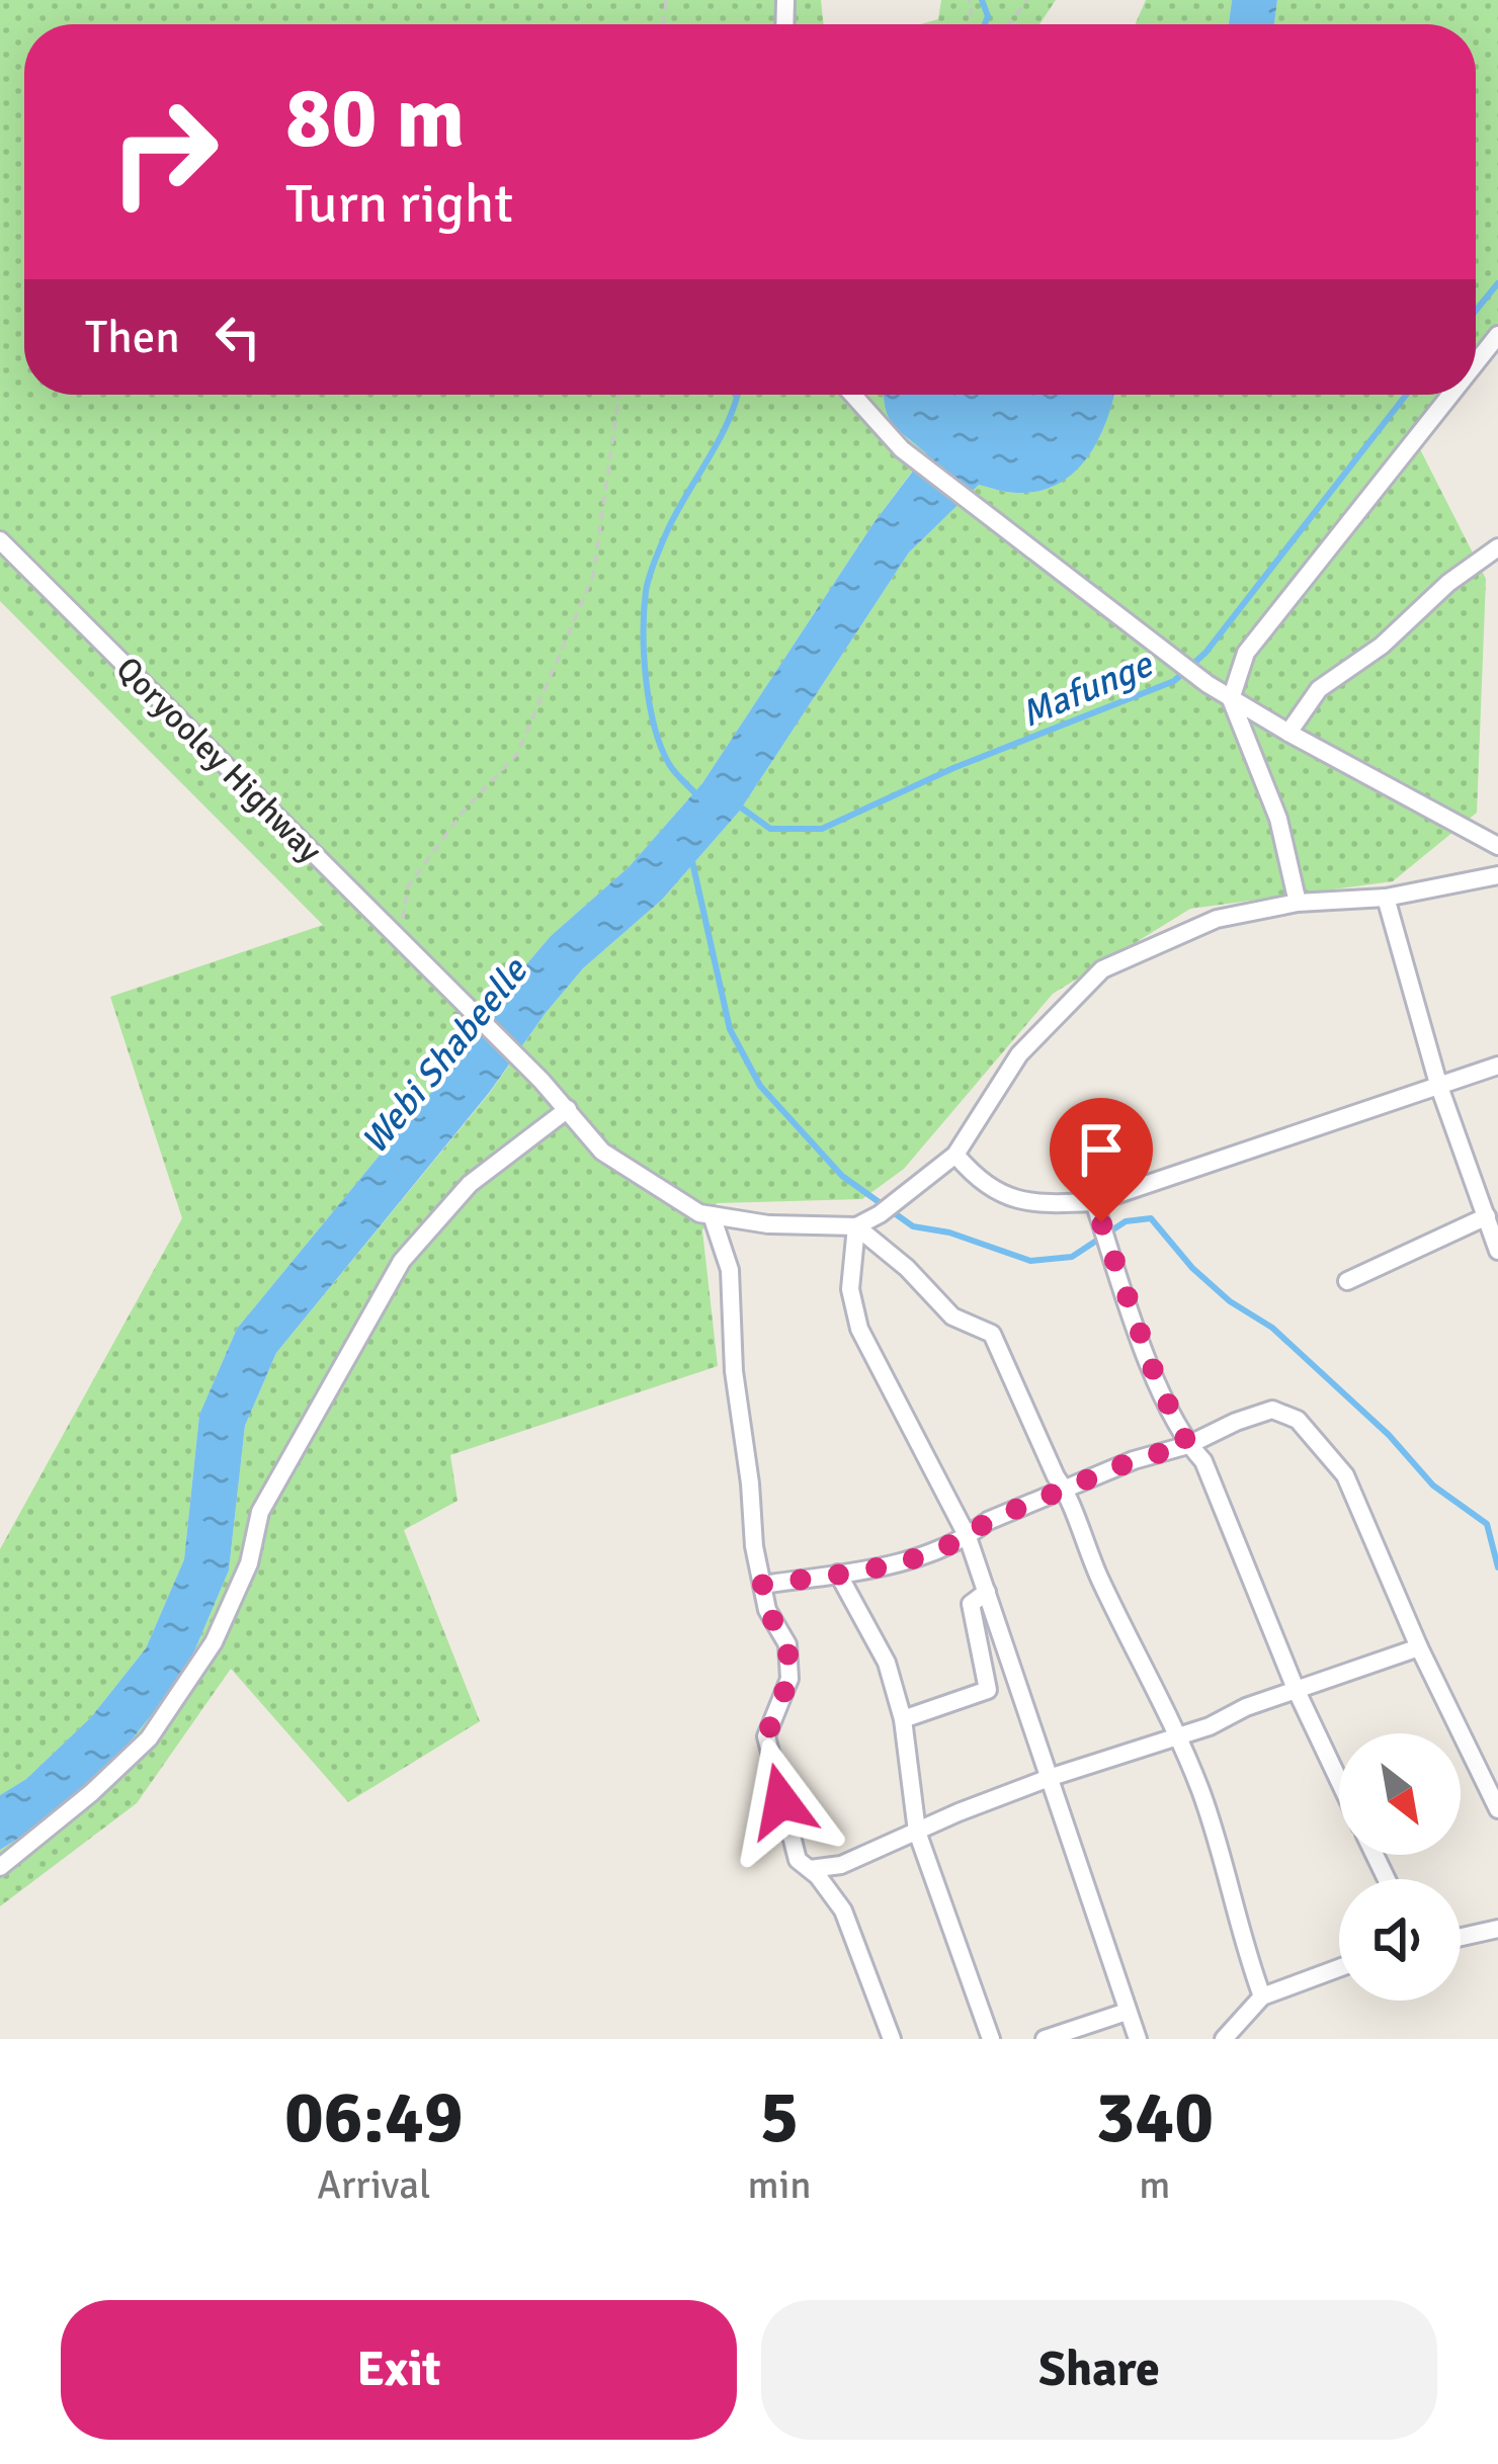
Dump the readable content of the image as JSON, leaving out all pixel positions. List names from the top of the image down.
{
  "streets": {
    "street": ["Qoryooley Highway"]
  },
  "water": ["Mafunge", "Webi Shabeelle"],
  "north": "bottom right",
  "page": {
    "turn": ["80 m", "Turn right"],
    "then": "Then",
    "eta": [
      "06:49",
      "Arrival",
      "5",
      "min",
      "340",
      "m"
    ],
    "buttons": ["Exit", "Share"]
  }
}
